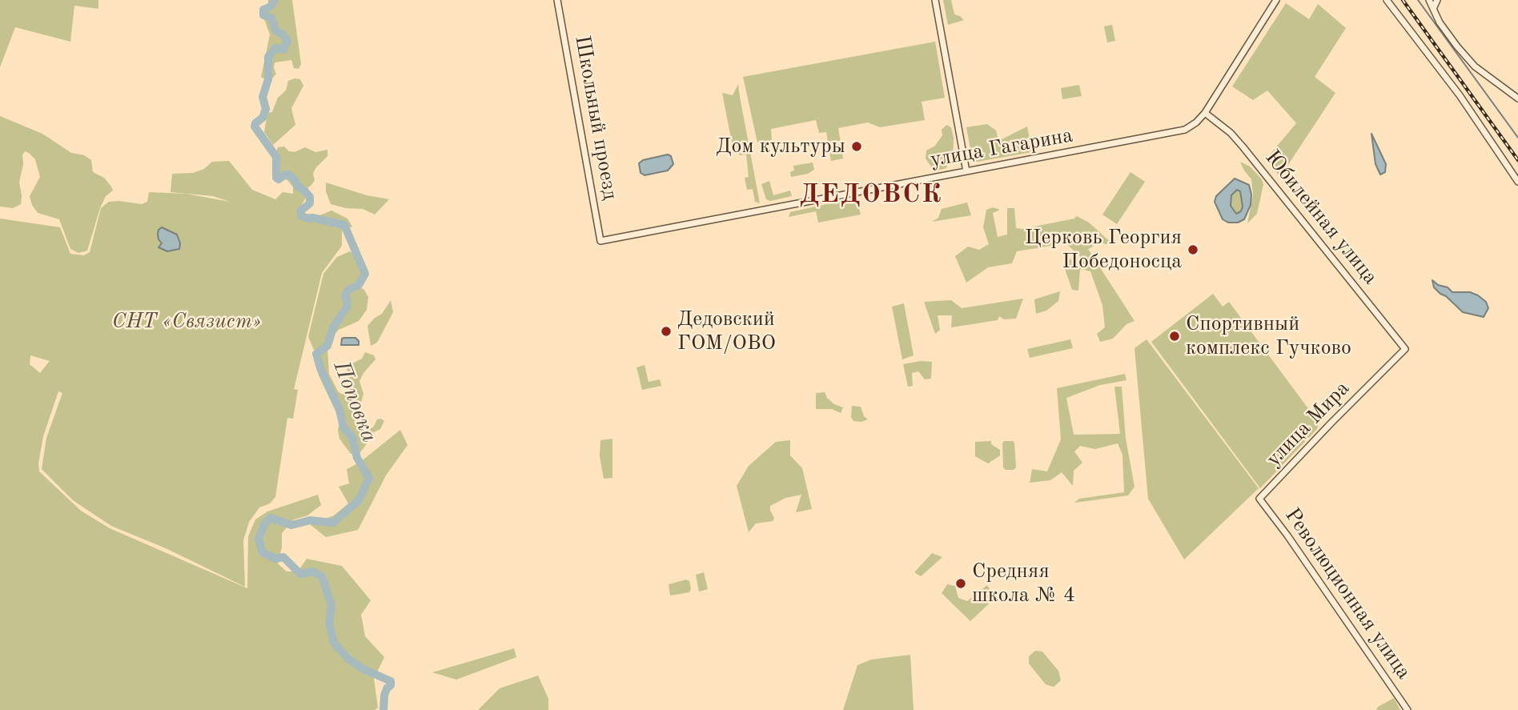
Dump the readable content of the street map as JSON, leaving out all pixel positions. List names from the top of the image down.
{
  "streets": {
    "street": [
      "Школьный проезд",
      "улица Гагарина",
      "Юбилейная улица",
      "улица Мира",
      "Революционная улица"
    ]
  },
  "crossings": [
    ["Школьный проезд", "улица Гагарина"],
    ["улица Гагарина", "Юбилейная улица"],
    ["Юбилейная улица", "улица Мира"],
    ["улица Мира", "Революционная улица"]
  ],
  "districts": ["ДЕДОВСК"],
  "water": ["Поповка"],
  "parks": ["СНТ «Связист»"],
  "places": [
    "Дом культуры",
    "Церковь Георгия Победоносца",
    "Дедовский ГОМ/ОВО",
    "Спортивный комплекс Гучково",
    "Средняя школа № 4"
  ]
}
